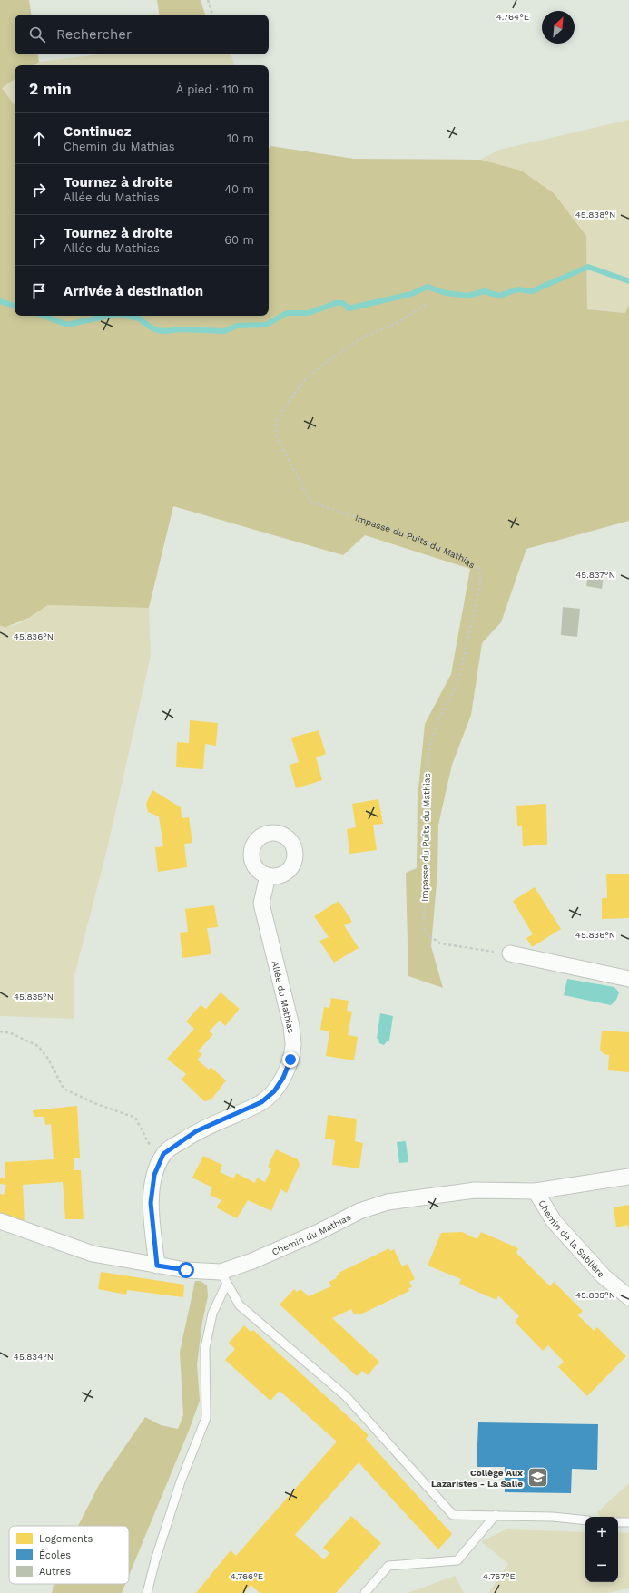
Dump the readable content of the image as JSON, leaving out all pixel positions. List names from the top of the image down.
{
  "streets": {
    "street": ["Allée du Mathias", "Chemin du Mathias", "Chemin de la Sablière"],
    "path": ["Impasse du Puits du Mathias"]
  },
  "crossings": [
    ["Allée du Mathias", "Chemin du Mathias"],
    ["Chemin du Mathias", "Chemin de la Sablière"]
  ],
  "places": {
    "school or university": ["Collège Aux Lazaristes - La Salle"]
  },
  "legend": ["Logements", "Écoles", "Autres"],
  "north": "top right",
  "page": {
    "search": "Rechercher",
    "heading": ["2 min", "À pied · 110 m"],
    "list": [
      ["Continuez", "Chemin du Mathias", "10 m"],
      ["Tournez à droite", "Allée du Mathias", "40 m"],
      ["Tournez à droite", "Allée du Mathias", "60 m"],
      "Arrivée à destination"
    ],
    "map_buttons": ["+", "−"]
  },
  "coordinates": [
    "4.764°E",
    "45.838°N",
    "45.837°N",
    "45.836°N",
    "45.835°N",
    "45.834°N",
    "4.766°E",
    "4.767°E"
  ]
}
